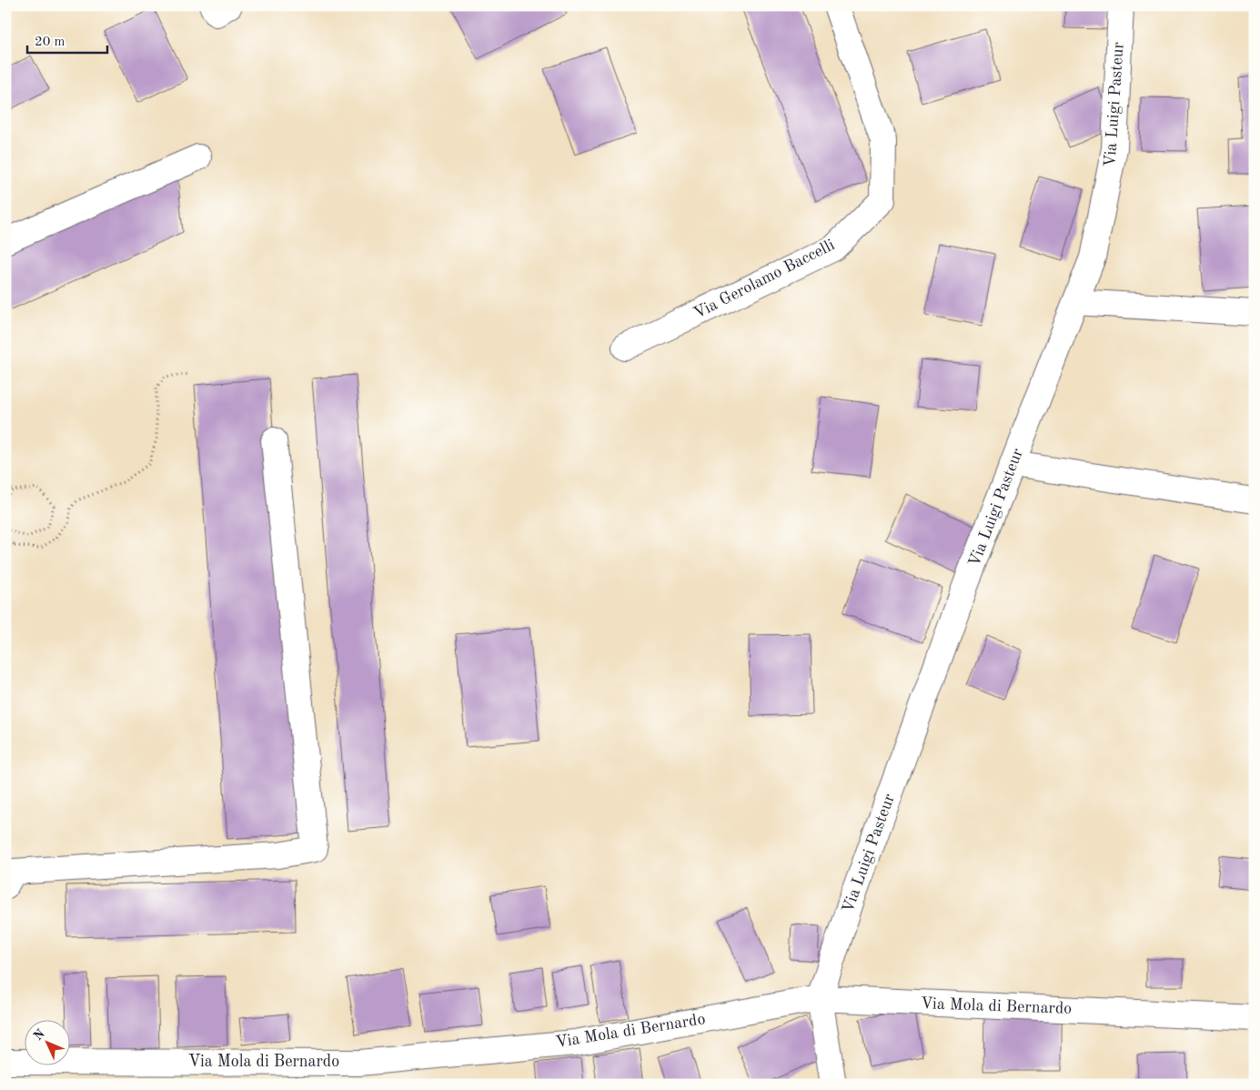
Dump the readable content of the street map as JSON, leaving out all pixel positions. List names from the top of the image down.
{
  "streets": {
    "street": ["Via Luigi Pasteur", "Via Gerolamo Baccelli", "Via Mola di Bernardo"]
  },
  "crossings": [
    ["Via Luigi Pasteur", "Via Mola di Bernardo"]
  ],
  "scale_bar": "20 m",
  "north": "top left"
}
